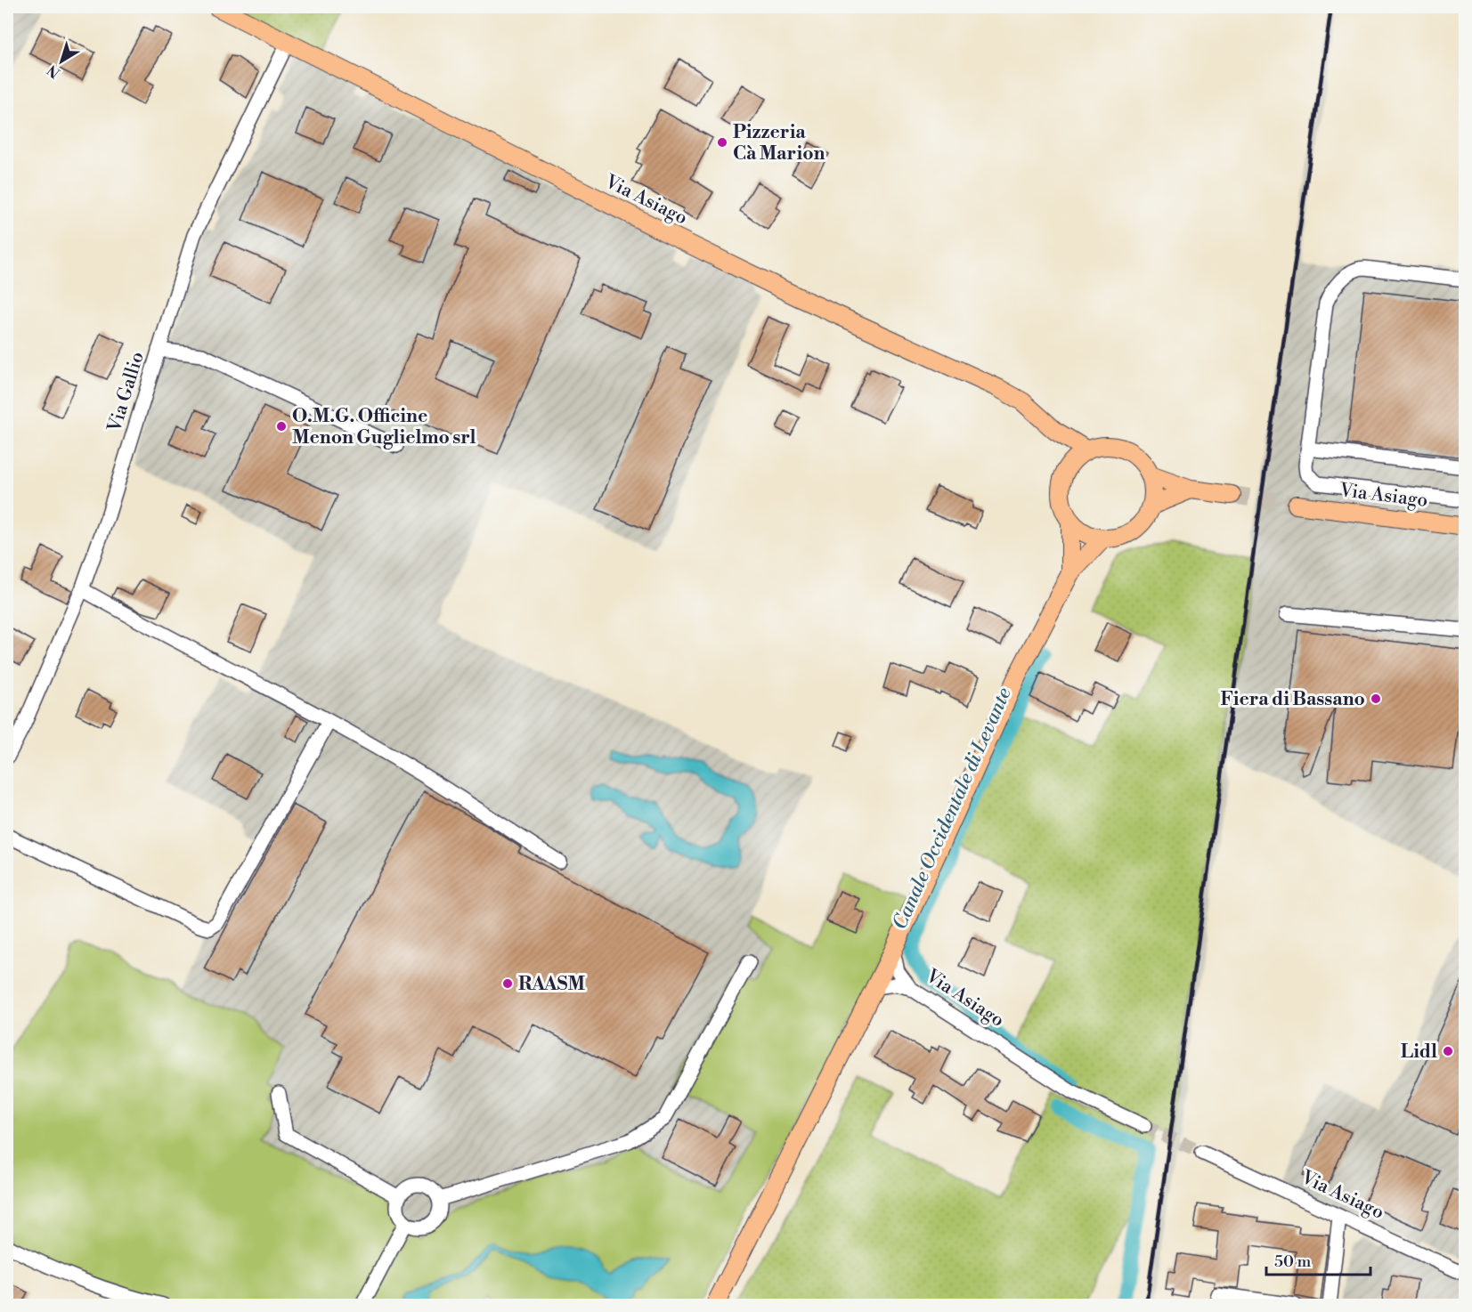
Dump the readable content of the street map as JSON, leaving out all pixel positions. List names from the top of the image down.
{
  "streets": {
    "main road": ["Via Asiago"],
    "street": ["Via Gallio"]
  },
  "crossings": [
    ["Via Asiago", "Via Gallio"]
  ],
  "water": ["Canale Occidentale di Levante"],
  "places": [
    "Pizzeria Cà Marion",
    "O.M.G. Officine Menon Guglielmo srl",
    "Fiera di Bassano",
    "RAASM",
    "Lidl"
  ],
  "scale_bar": "50 m",
  "north": "bottom left"
}
